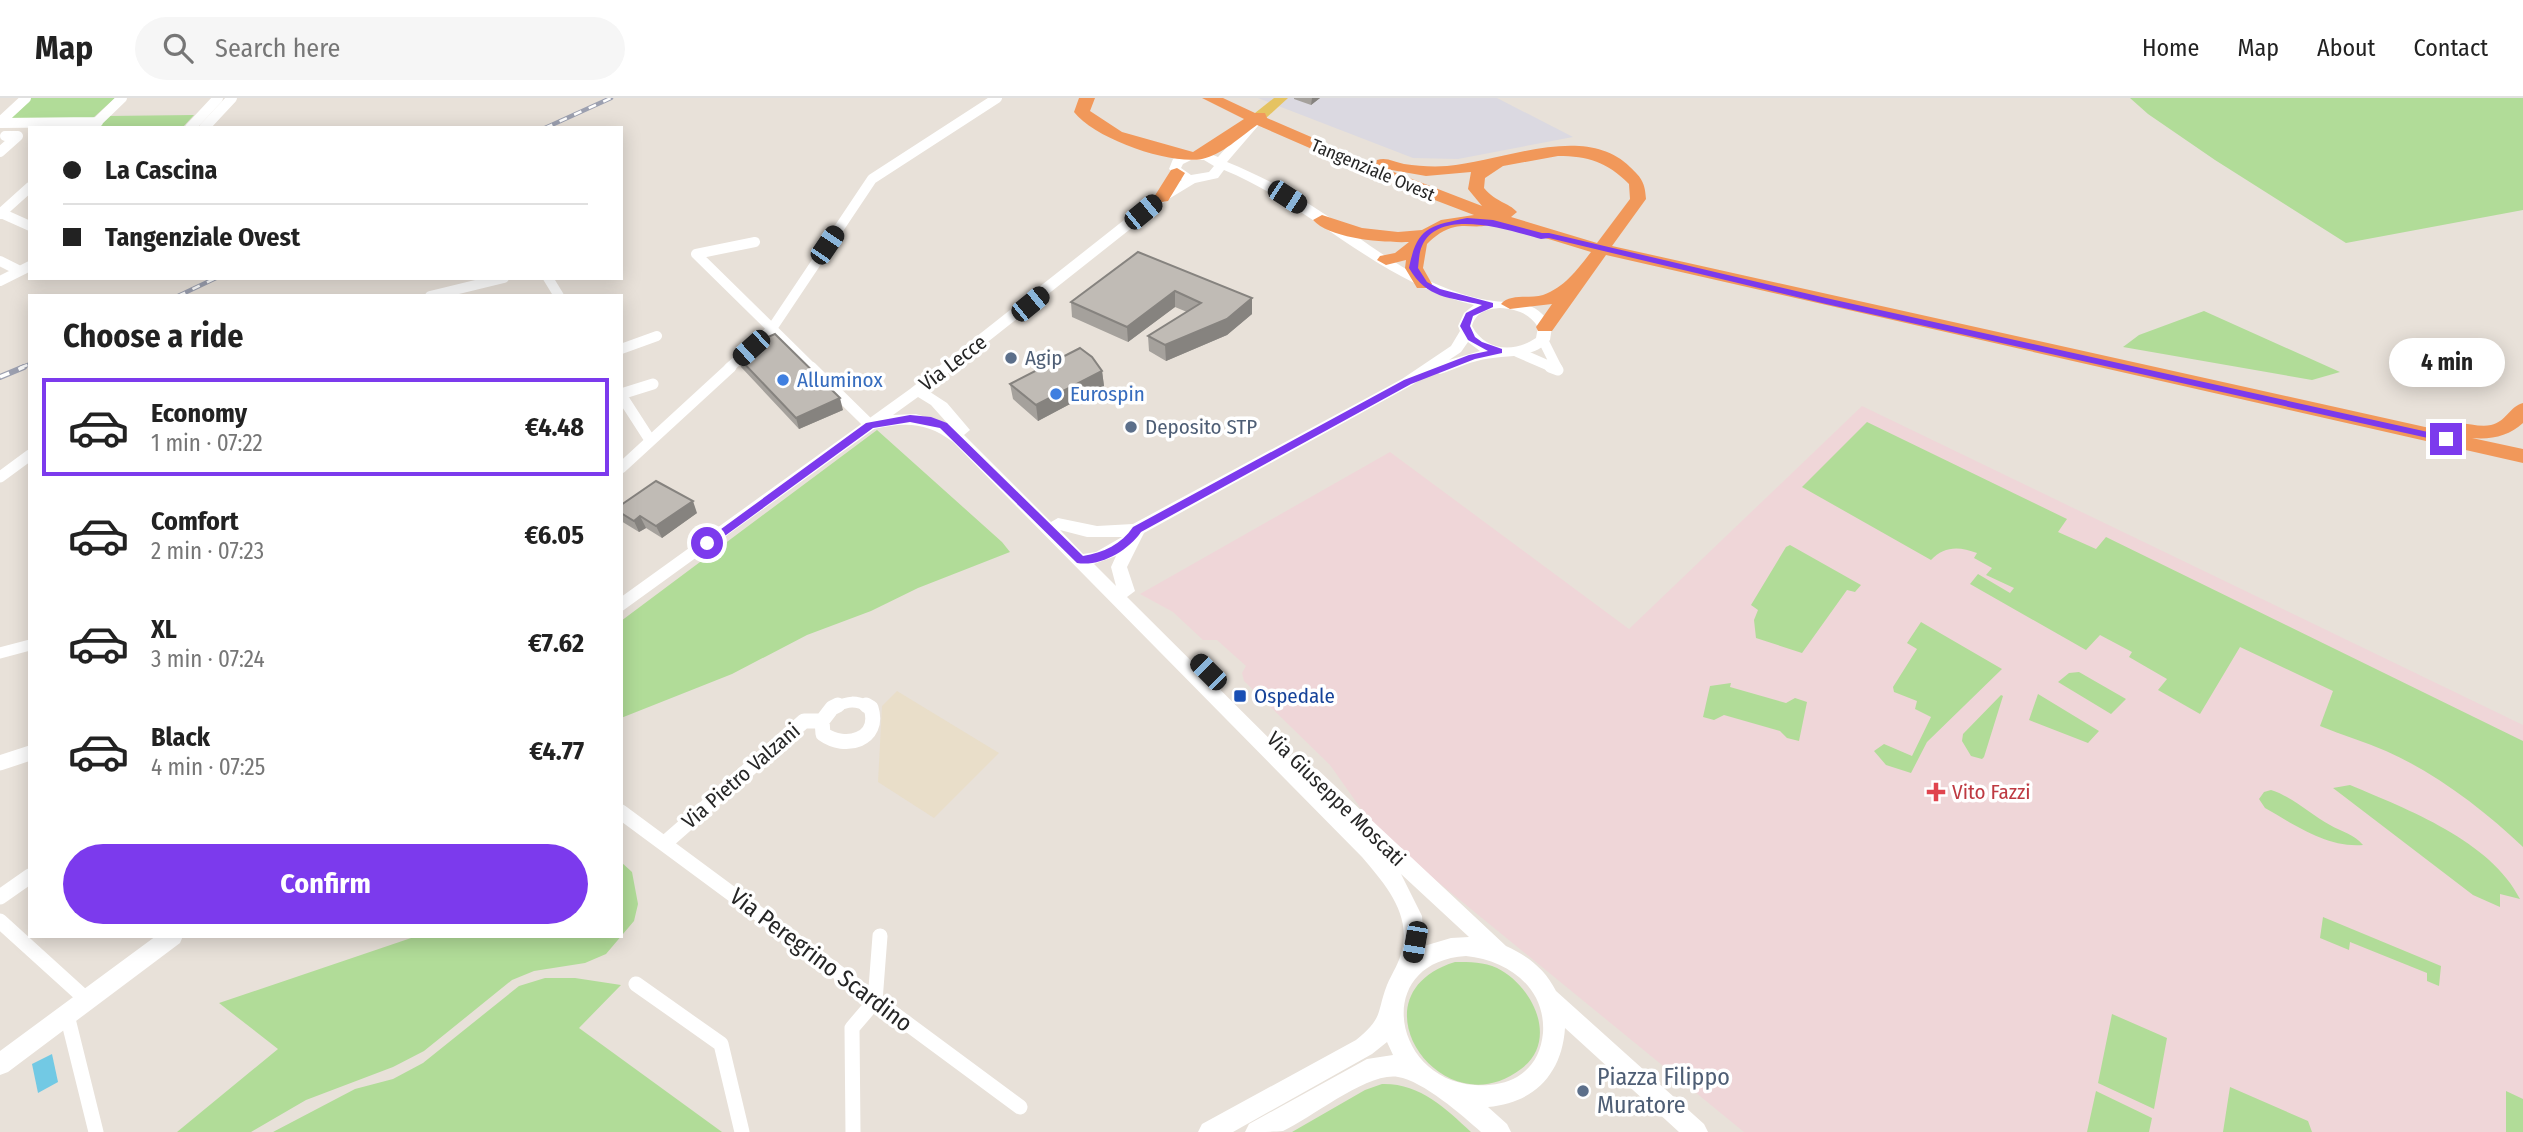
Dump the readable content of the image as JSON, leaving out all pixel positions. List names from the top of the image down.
{
  "streets": {
    "highway": ["Tangenziale Ovest"],
    "street": [
      "Via Lecce",
      "Via Pietro Valzani",
      "Via Giuseppe Moscati",
      "Via Peregrino Scardino"
    ]
  },
  "crossings": [
    ["Via Lecce", "Via Giuseppe Moscati"],
    ["Via Pietro Valzani", "Via Peregrino Scardino"]
  ],
  "places": {
    "other": [
      "Agip",
      "Alluminox",
      "Eurospin",
      "Deposito STP",
      "Piazza Filippo Muratore"
    ],
    "transit": ["Ospedale"],
    "health": ["Vito Fazzi"]
  },
  "page": {
    "header": "Map",
    "search": "Search here",
    "nav": [
      "Home",
      "Map",
      "About",
      "Contact"
    ],
    "banner": ["La Cascina", "Tangenziale Ovest"],
    "heading": "Choose a ride",
    "bubble": "4 min",
    "list": [
      {
        "name": "Economy",
        "note": "1 min · 07:22",
        "value": "€4.48"
      },
      {
        "name": "Comfort",
        "note": "2 min · 07:23",
        "value": "€6.05"
      },
      {
        "name": "XL",
        "note": "3 min · 07:24",
        "value": "€7.62"
      },
      {
        "name": "Black",
        "note": "4 min · 07:25",
        "value": "€4.77"
      }
    ],
    "buttons": "Confirm"
  }
}
